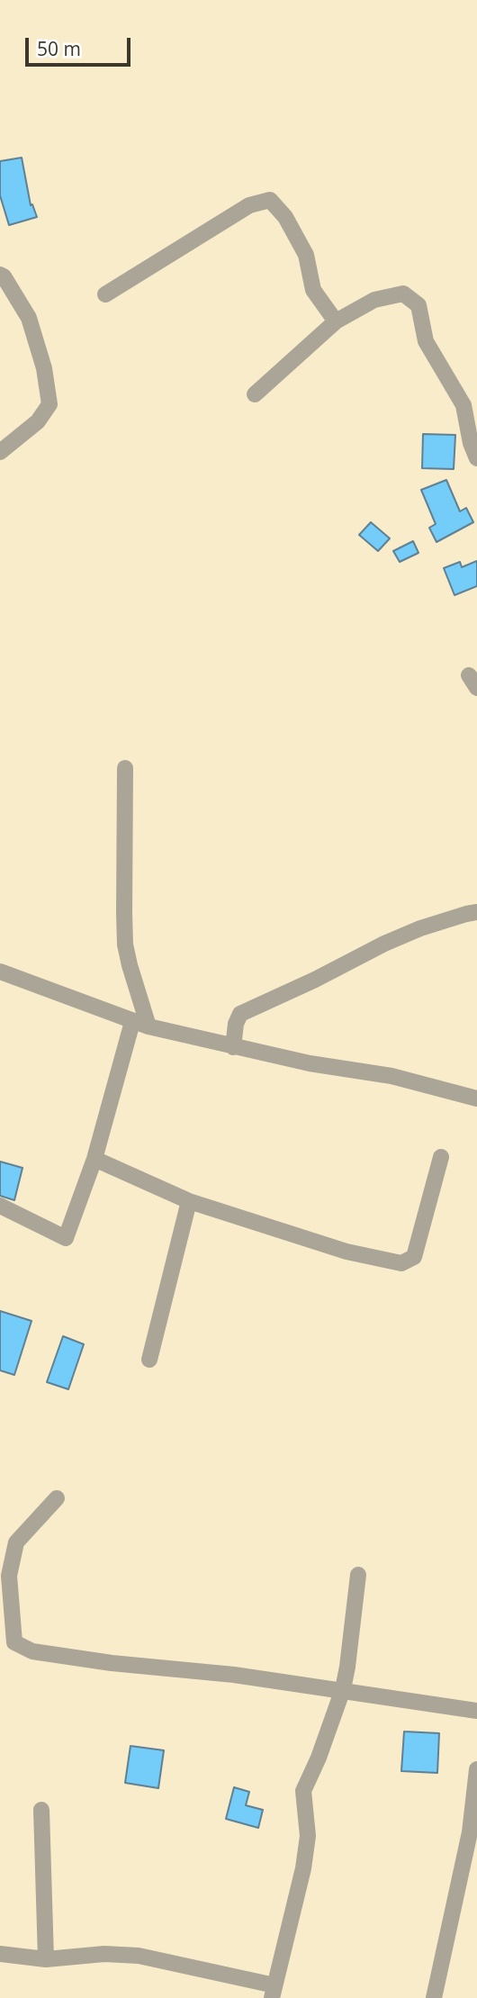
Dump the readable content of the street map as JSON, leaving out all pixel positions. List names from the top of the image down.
{
  "scale_bar": "50 m"
}
